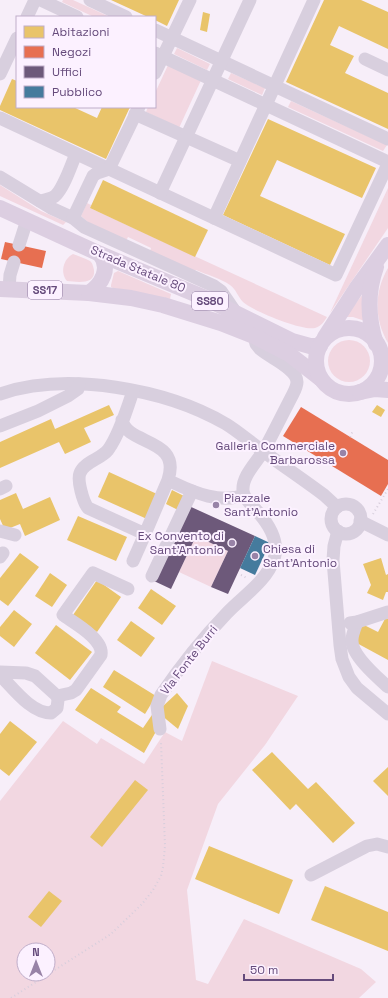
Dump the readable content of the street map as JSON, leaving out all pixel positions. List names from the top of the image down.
{
  "streets": {
    "main road": ["Strada Statale 80", "SS17", "SS80"],
    "street": ["Via Fonte Burri"]
  },
  "crossings": [
    ["Strada Statale 80", "SS17"]
  ],
  "places": [
    "Galleria Commerciale Barbarossa",
    "Piazzale Sant'Antonio",
    "Ex Convento di Sant'Antonio",
    "Chiesa di Sant'Antonio"
  ],
  "legend": [
    "Abitazioni",
    "Negozi",
    "Uffici",
    "Pubblico"
  ],
  "scale_bar": "50 m",
  "north": "top"
}
